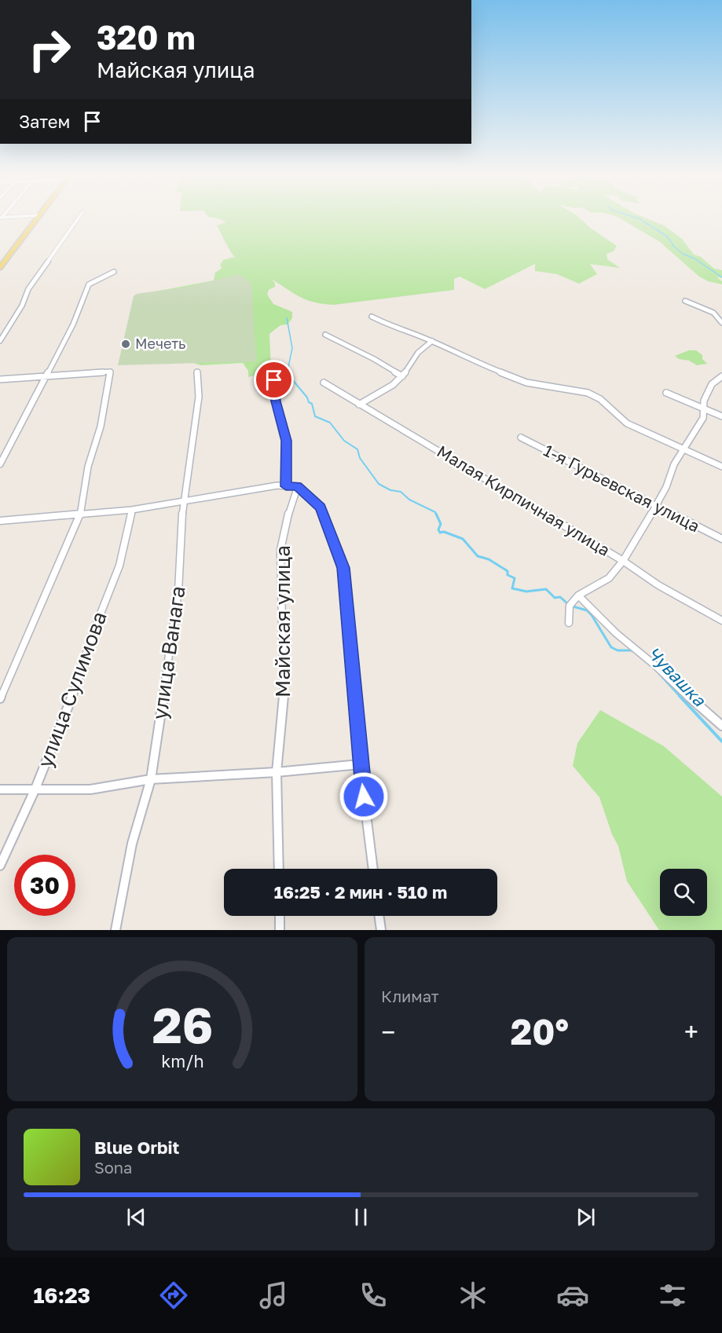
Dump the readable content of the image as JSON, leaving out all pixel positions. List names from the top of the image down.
{
  "streets": {
    "street": [
      "1-я Гурьевская улица",
      "Малая Кирпичная улица",
      "Майская улица",
      "улица Ванага",
      "улица Сулимова"
    ]
  },
  "water": ["Чувашка"],
  "places": ["Мечеть"],
  "page": {
    "turn": ["320 m", "Майская улица"],
    "then": "Затем",
    "limit": "30",
    "trip": "16:25 · 2 мин · 510 m",
    "tile": "Климат",
    "heat": ["−", "20°", "+"],
    "song": ["Blue Orbit", "Sona"],
    "tabs": "16:23",
    "gauge": ["26", "km/h"]
  }
}
